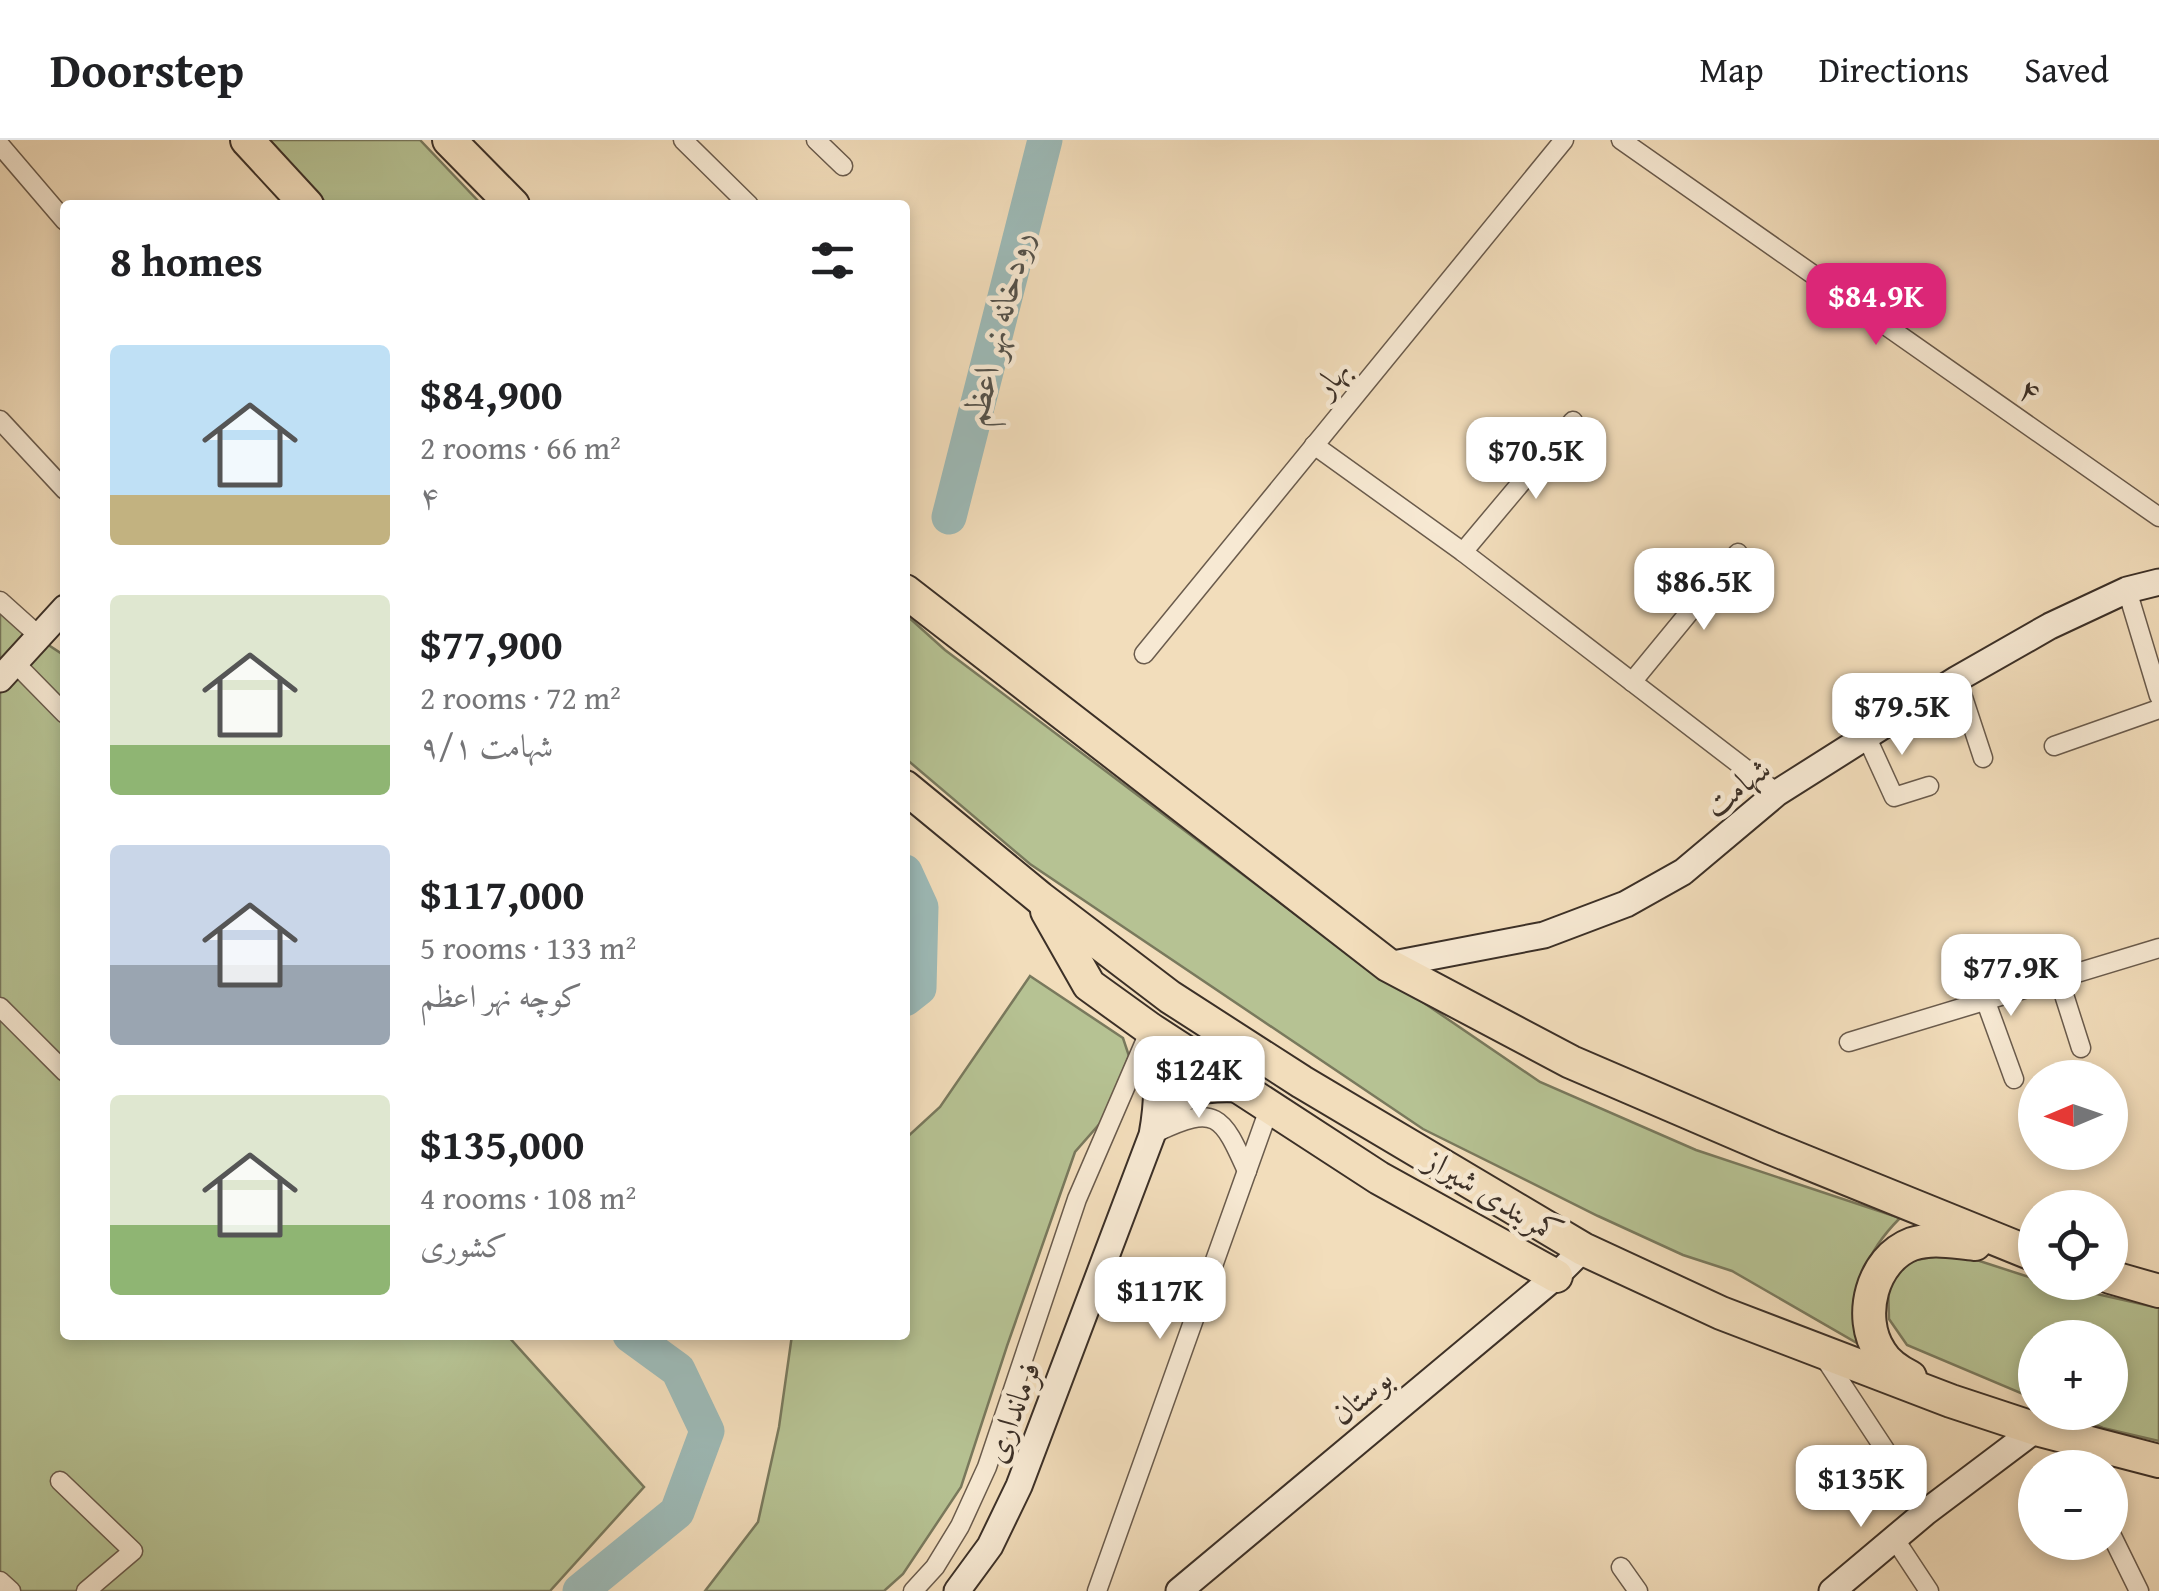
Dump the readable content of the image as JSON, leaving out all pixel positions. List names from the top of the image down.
{
  "streets": {
    "highway": ["کمربندی شیراز"],
    "street": [
      "بهار",
      "۴",
      "شهامت",
      "بوستان",
      "فرمانداری"
    ]
  },
  "crossings": [
    ["کمربندی شیراز", "بوستان"]
  ],
  "water": ["رودخانه نهر اعظم"],
  "north": "left",
  "page": {
    "header": "Doorstep",
    "nav": ["Map", "Directions", "Saved"],
    "heading": "8 homes",
    "price": [
      "$84.9K",
      "$70.5K",
      "$86.5K",
      "$79.5K",
      "$77.9K",
      "$124K",
      "$117K",
      "$135K"
    ],
    "list": [
      {
        "name": "$84,900",
        "note": "2 rooms · 66 m² · ۴"
      },
      {
        "name": "$77,900",
        "note": "2 rooms · 72 m² · ۹/۱ شهامت"
      },
      {
        "name": "$117,000",
        "note": "5 rooms · 133 m² · کوچه نهر اعظم"
      },
      {
        "name": "$135,000",
        "note": "4 rooms · 108 m² · کشوری"
      }
    ],
    "map_buttons": ["+", "−"]
  }
}
